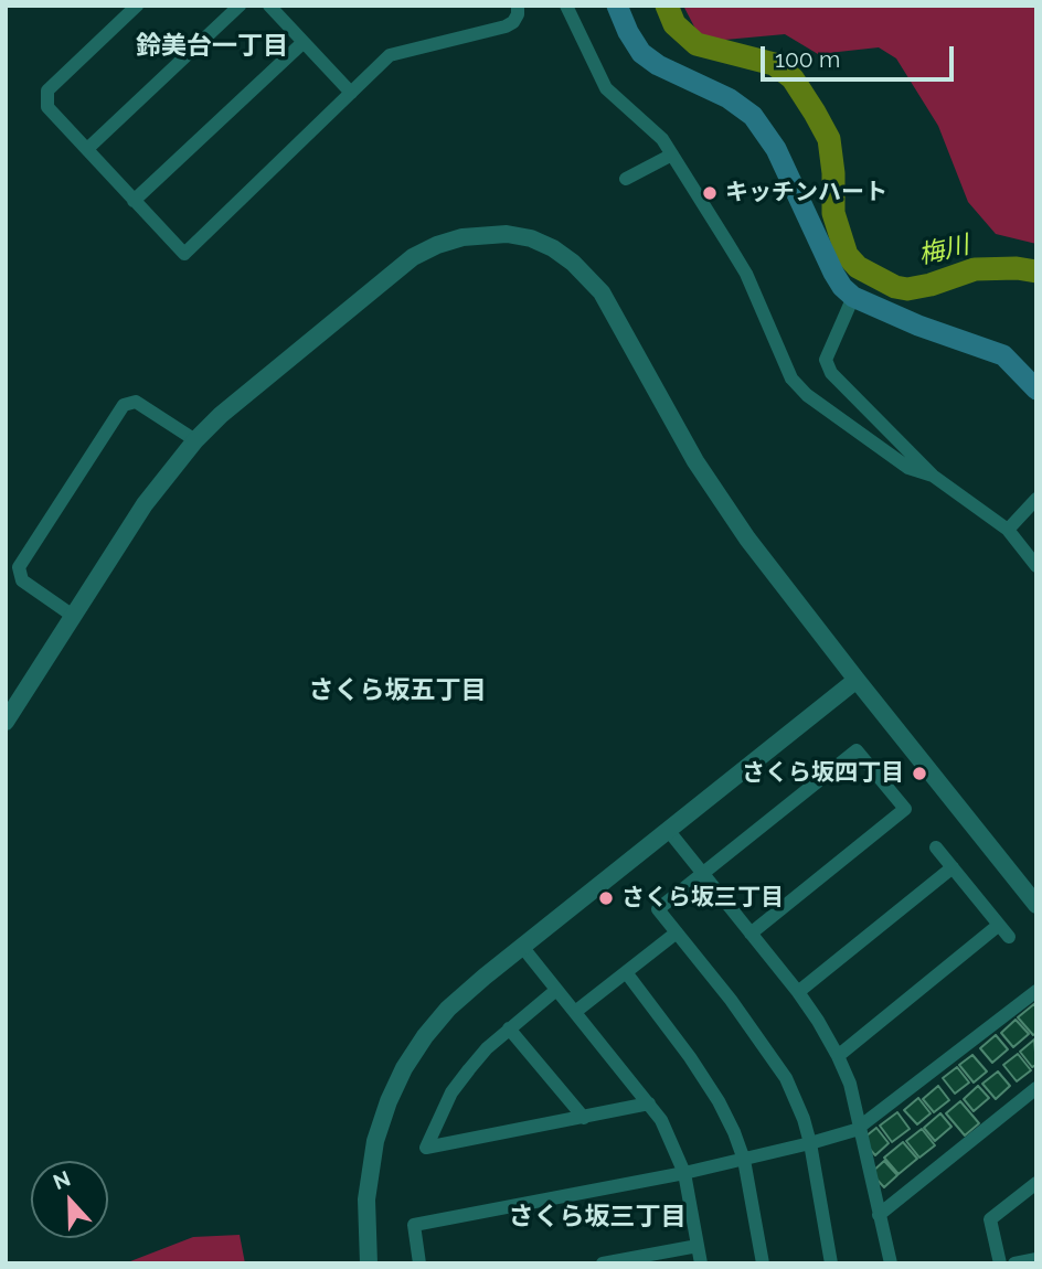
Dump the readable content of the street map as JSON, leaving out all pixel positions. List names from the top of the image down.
{
  "districts": ["鈴美台一丁目", "さくら坂五丁目", "さくら坂三丁目"],
  "water": ["梅川"],
  "places": ["キッチンハート", "さくら坂四丁目", "さくら坂三丁目"],
  "scale_bar": "100 m",
  "north": "top"
}
